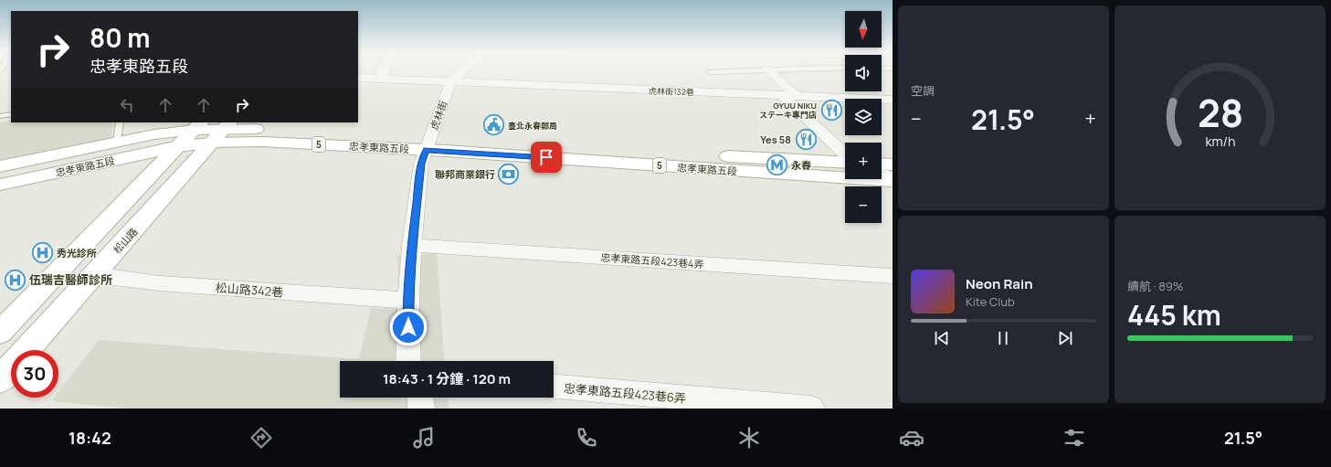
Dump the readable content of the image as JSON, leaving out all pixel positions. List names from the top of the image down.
{
  "streets": {
    "main road": ["5", "忠孝東路五段", "松山路"],
    "street": [
      "虎林街132巷",
      "虎林街",
      "忠孝東路五段423巷4弄",
      "松山路342巷",
      "忠孝東路五段423巷6弄"
    ]
  },
  "crossings": [
    ["虎林街132巷", "虎林街"],
    ["虎林街", "忠孝東路五段"],
    ["虎林街", "忠孝東路五段423巷4弄"],
    ["虎林街", "松山路342巷"],
    ["忠孝東路五段", "松山路"],
    ["松山路", "松山路342巷"]
  ],
  "places": {
    "restaurant": ["GYUU NIKU ステーキ專門店", "Yes 58"],
    "public building": ["臺北永春郵局"],
    "metro station": ["永春"],
    "bank": ["聯邦商業銀行"],
    "hospital": ["秀光診所", "伍瑞吉醫師診所"]
  },
  "north": "bottom",
  "page": {
    "tile": [
      "空調",
      ["續航 · 89%", "445 km"]
    ],
    "map_buttons": ["+", "−"],
    "turn": ["80 m", "忠孝東路五段"],
    "heat": ["−", "21.5°", "+"],
    "song": ["Neon Rain", "Kite Club"],
    "limit": "30",
    "trip": "18:43 · 1 分鐘 · 120 m",
    "tabs": ["18:42", "21.5°"],
    "gauge": ["28", "km/h"]
  }
}
